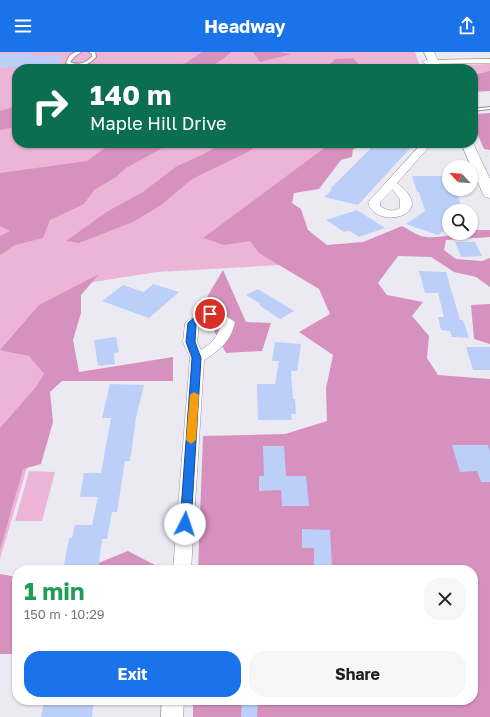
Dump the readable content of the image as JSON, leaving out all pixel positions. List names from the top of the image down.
{
  "north": "top left",
  "page": {
    "header": "Headway",
    "turn": ["140 m", "Maple Hill Drive"],
    "heading": ["1 min", "150 m · 10:29"],
    "buttons": ["Exit", "Share"]
  }
}
